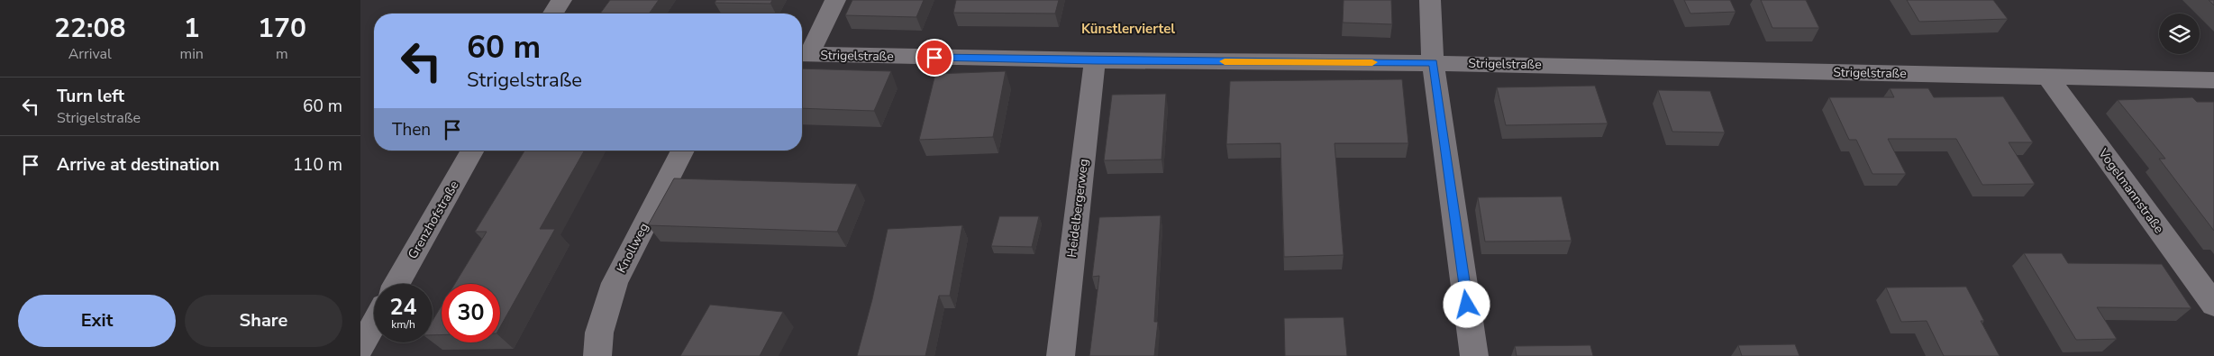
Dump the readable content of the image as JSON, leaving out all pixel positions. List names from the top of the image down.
{
  "streets": {
    "street": [
      "Strigelstraße",
      "Vogelmannstraße",
      "Heidelbergerweg",
      "Grenzhofstraße",
      "Knollweg"
    ]
  },
  "crossings": [
    ["Strigelstraße", "Vogelmannstraße"],
    ["Strigelstraße", "Heidelbergerweg"]
  ],
  "districts": ["Künstlerviertel"],
  "page": {
    "eta": [
      "22:08",
      "Arrival",
      "1",
      "min",
      "170",
      "m"
    ],
    "turn": ["60 m", "Strigelstraße"],
    "list": [
      {
        "name": "Turn left",
        "note": "Strigelstraße",
        "value": "60 m"
      },
      {
        "name": "Arrive at destination",
        "value": "110 m"
      }
    ],
    "then": "Then",
    "speed": "24 km/h",
    "limit": "30",
    "buttons": ["Exit", "Share"]
  }
}
